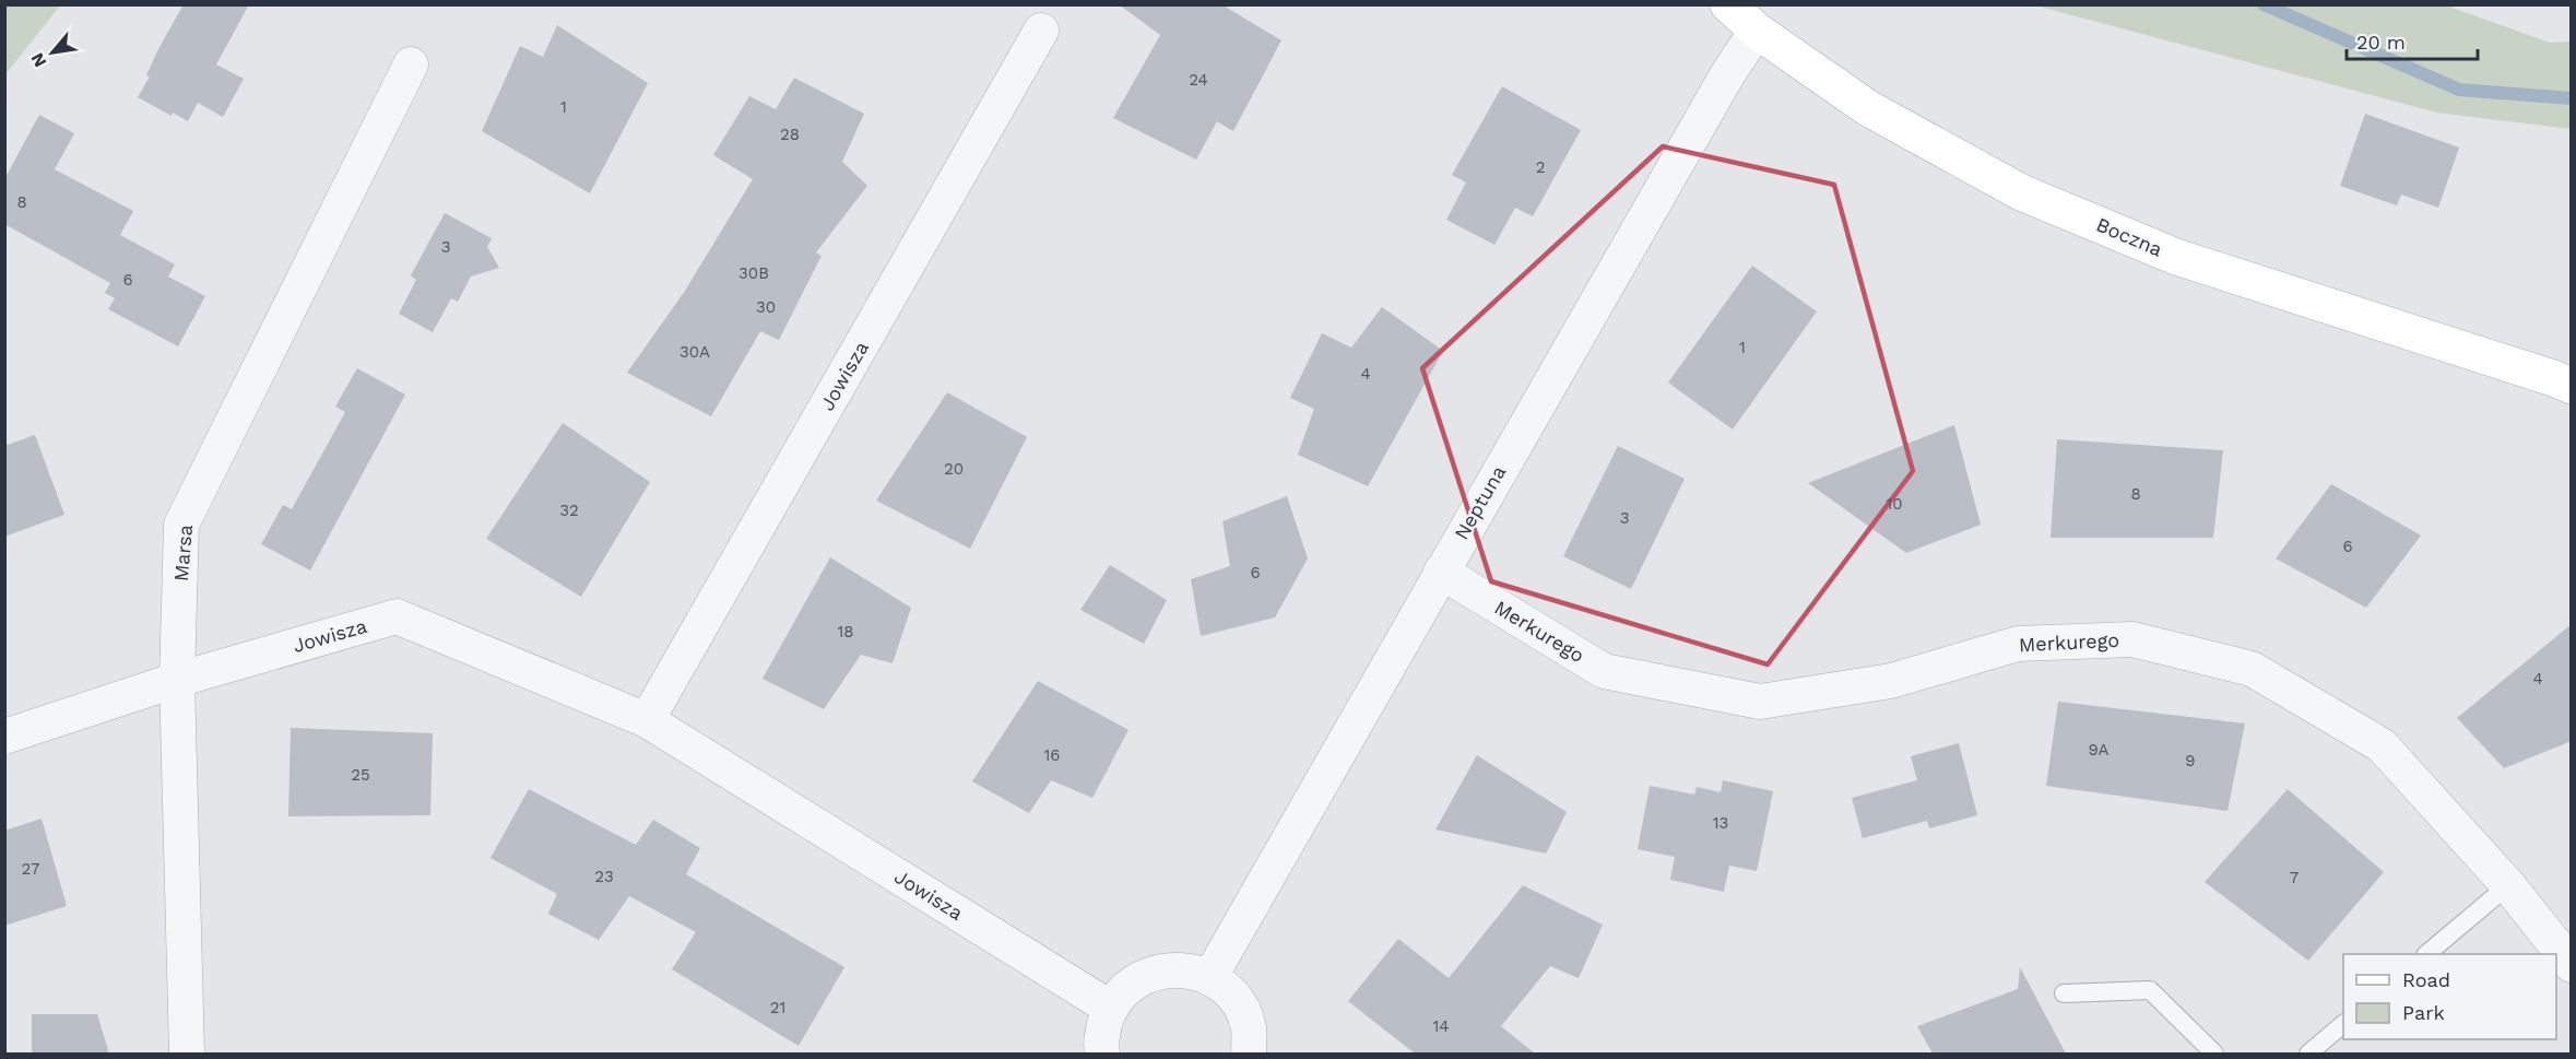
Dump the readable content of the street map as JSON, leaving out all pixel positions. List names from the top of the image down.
{
  "streets": {
    "street": [
      "Boczna",
      "Jowisza",
      "Neptuna",
      "Marsa",
      "Merkurego"
    ]
  },
  "crossings": [
    ["Boczna", "Neptuna"],
    ["Jowisza", "Marsa"],
    ["Neptuna", "Merkurego"]
  ],
  "house_numbers": [
    "24",
    "1",
    "28",
    "2",
    "8",
    "3",
    "30B",
    "6",
    "30",
    "1",
    "30A",
    "4",
    "20",
    "8",
    "10",
    "32",
    "3",
    "6",
    "6",
    "18",
    "4",
    "9A",
    "16",
    "9",
    "25",
    "13",
    "27",
    "23",
    "7",
    "21",
    "14"
  ],
  "legend": ["Road", "Park"],
  "scale_bar": "20 m",
  "north": "bottom left"
}
